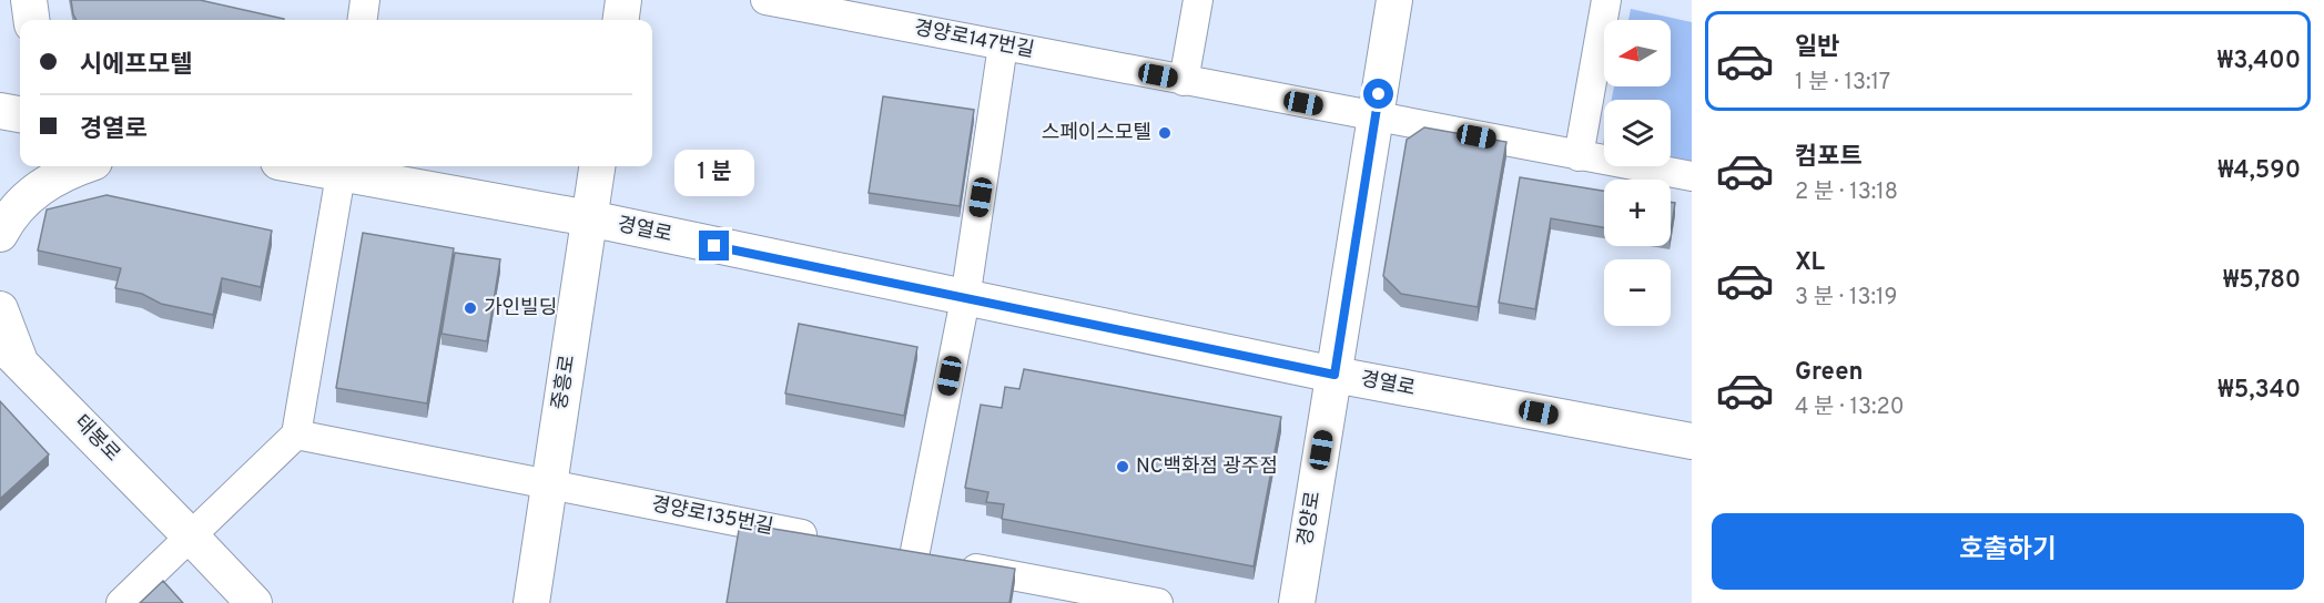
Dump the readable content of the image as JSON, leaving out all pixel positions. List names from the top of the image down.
{
  "streets": {
    "street": [
      "경양로147번길",
      "경열로",
      "중흥로",
      "태봉로",
      "경양로135번길",
      "경양로"
    ]
  },
  "crossings": [
    ["경양로147번길", "경양로"],
    ["경열로", "중흥로"],
    ["경열로", "경양로"],
    ["중흥로", "경양로135번길"]
  ],
  "places": ["스페이스모텔", "가인빌딩", "NC백화점 광주점"],
  "north": "left",
  "page": {
    "list": [
      {
        "name": "일반",
        "note": "1 분 · 13:17",
        "value": "₩3,400"
      },
      {
        "name": "컴포트",
        "note": "2 분 · 13:18",
        "value": "₩4,590"
      },
      {
        "name": "XL",
        "note": "3 분 · 13:19",
        "value": "₩5,780"
      },
      {
        "name": "Green",
        "note": "4 분 · 13:20",
        "value": "₩5,340"
      }
    ],
    "map_buttons": ["+", "−"],
    "banner": ["시에프모텔", "경열로"],
    "bubble": "1 분",
    "buttons": "호출하기"
  }
}
